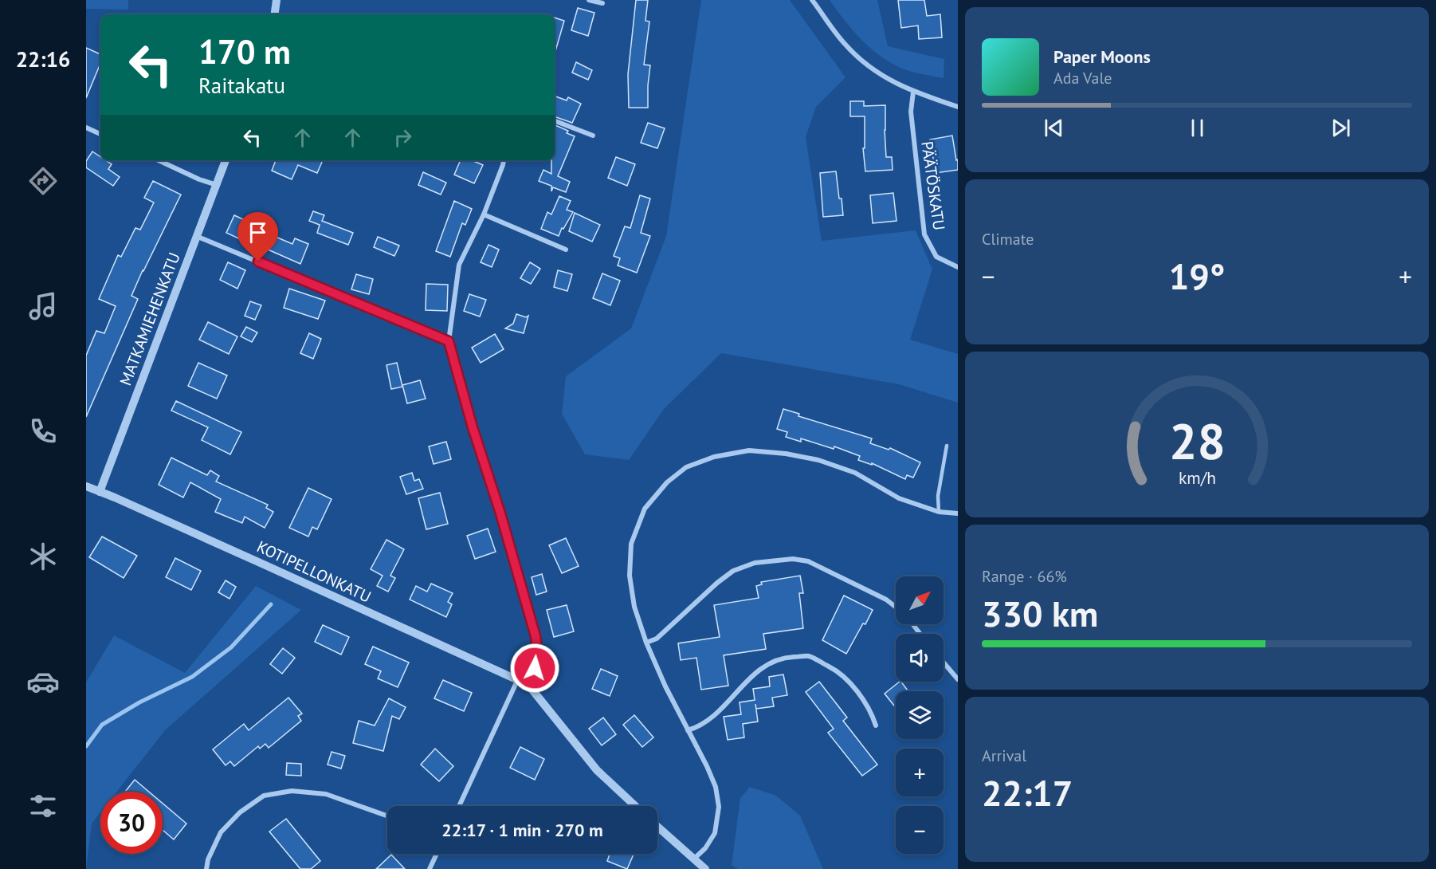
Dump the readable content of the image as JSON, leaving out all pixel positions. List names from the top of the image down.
{
  "streets": {
    "street": ["PÄÄTÖSKATU", "MATKAMIEHENKATU", "KOTIPELLONKATU"]
  },
  "crossings": [
    ["MATKAMIEHENKATU", "KOTIPELLONKATU"]
  ],
  "north": "top right",
  "page": {
    "tabs": "22:16",
    "turn": ["170 m", "Raitakatu"],
    "song": ["Paper Moons", "Ada Vale"],
    "tile": [
      "Climate",
      ["Range · 66%", "330 km"],
      ["Arrival", "22:17"]
    ],
    "heat": ["−", "19°", "+"],
    "map_buttons": ["+", "−"],
    "limit": "30",
    "trip": "22:17 · 1 min · 270 m",
    "gauge": ["28", "km/h"]
  }
}
